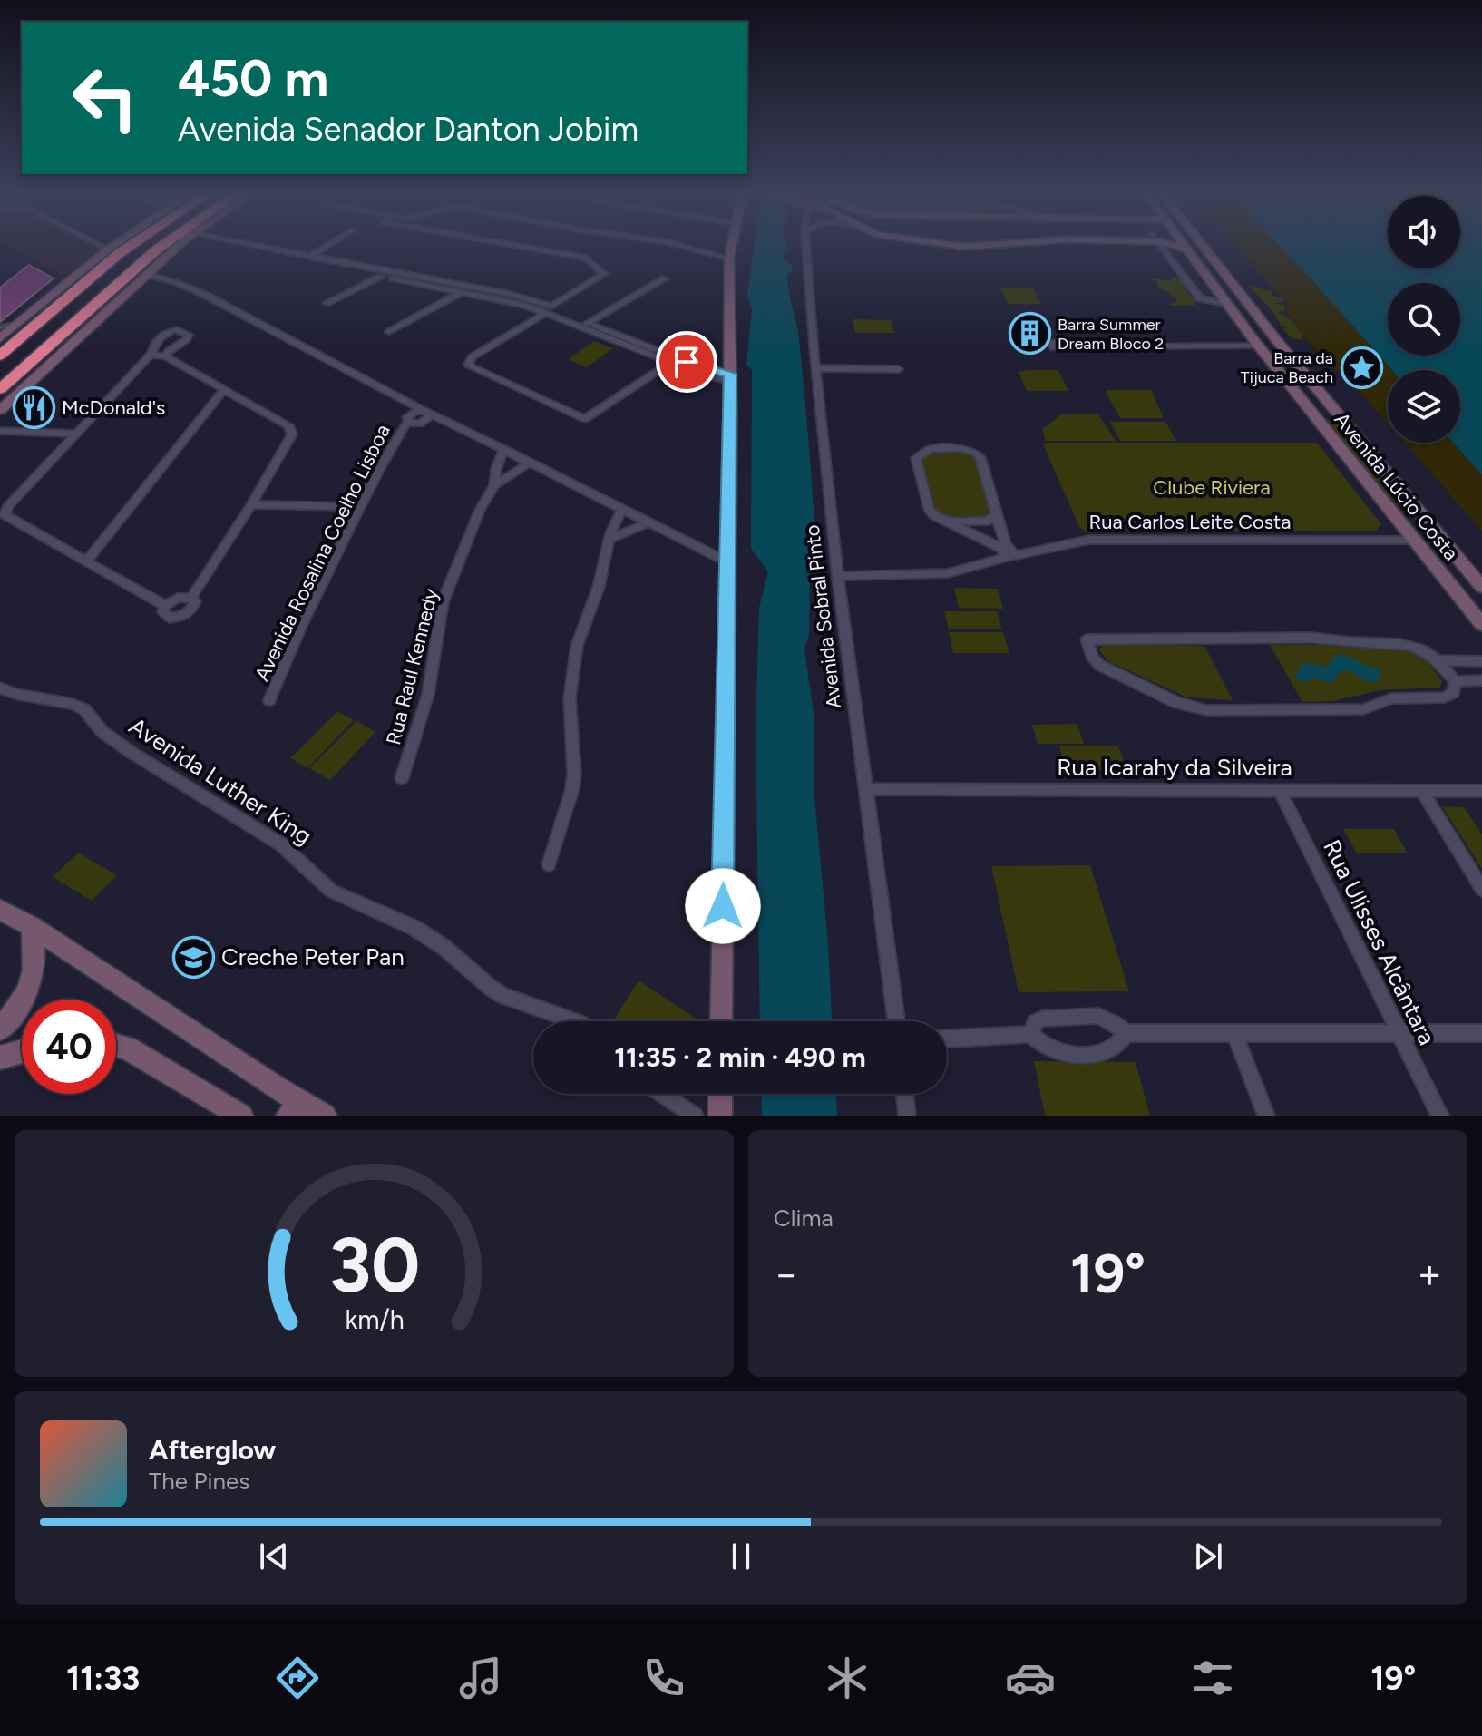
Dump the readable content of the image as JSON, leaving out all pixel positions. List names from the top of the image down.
{
  "streets": {
    "street": [
      "Avenida Lúcio Costa",
      "Rua Carlos Leite Costa",
      "Avenida Rosalina Coelho Lisboa",
      "Avenida Sobral Pinto",
      "Rua Raul Kennedy",
      "Rua Icarahy da Silveira",
      "Avenida Luther King",
      "Rua Ulisses Alcântara"
    ]
  },
  "crossings": [
    ["Avenida Lúcio Costa", "Rua Carlos Leite Costa"],
    ["Rua Carlos Leite Costa", "Avenida Sobral Pinto"],
    ["Avenida Sobral Pinto", "Rua Icarahy da Silveira"],
    ["Rua Icarahy da Silveira", "Rua Ulisses Alcântara"]
  ],
  "parks": ["Clube Riviera"],
  "places": {
    "building": ["Barra Summer Dream Bloco 2"],
    "place": ["Barra da Tijuca Beach"],
    "restaurant": ["McDonald's"],
    "school or university": ["Creche Peter Pan"]
  },
  "page": {
    "turn": ["450 m", "Avenida Senador Danton Jobim"],
    "limit": "40",
    "trip": "11:35 · 2 min · 490 m",
    "tile": "Clima",
    "heat": ["−", "19°", "+"],
    "song": ["Afterglow", "The Pines"],
    "tabs": ["11:33", "19°"],
    "gauge": ["30", "km/h"]
  }
}
